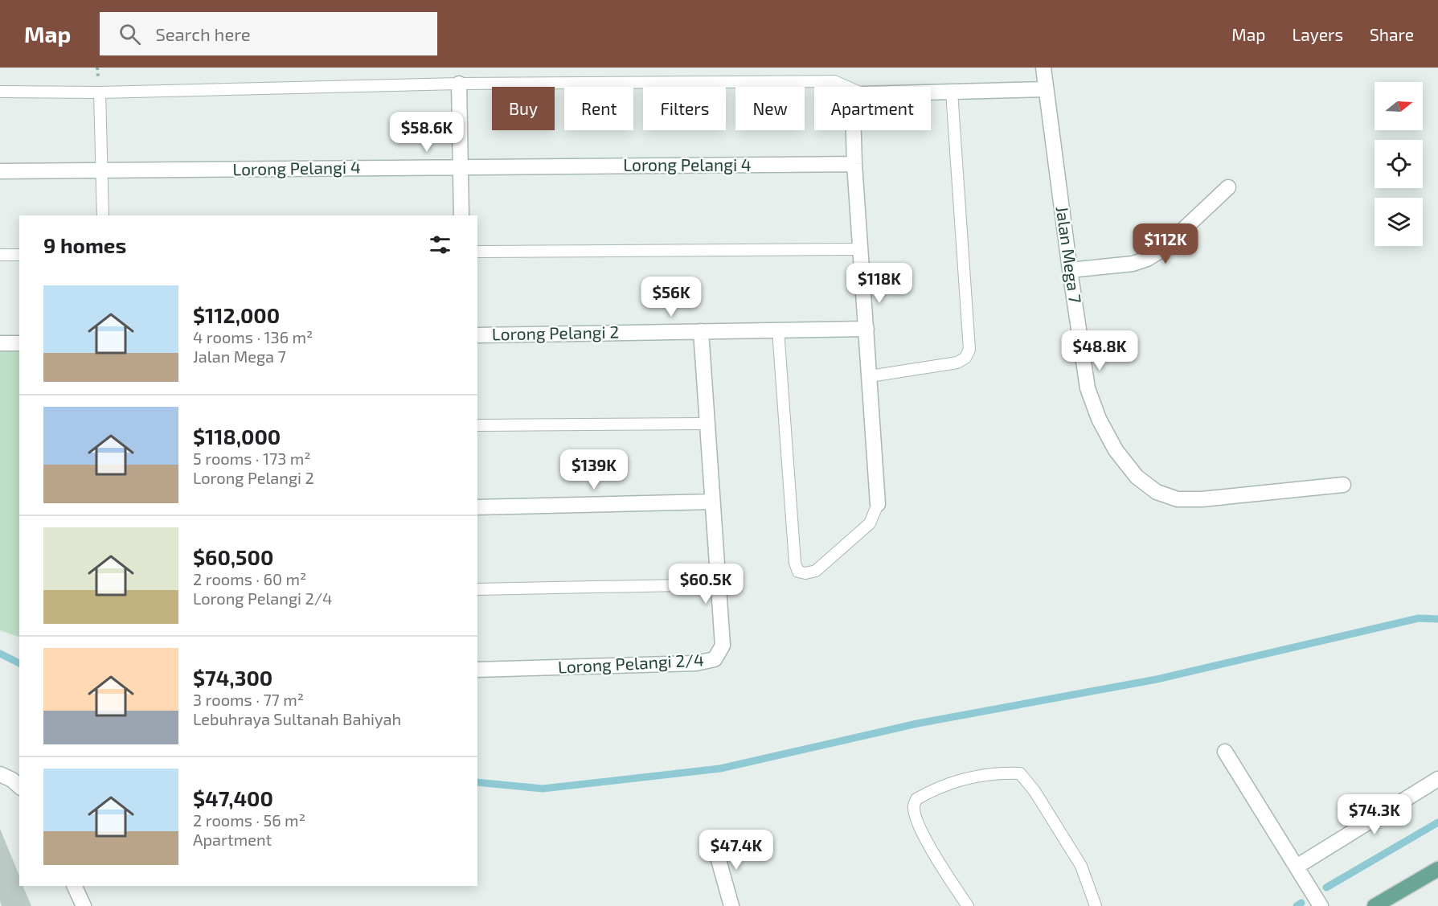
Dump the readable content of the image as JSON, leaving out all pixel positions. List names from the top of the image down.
{
  "streets": {
    "street": [
      "Lorong Pelangi 4",
      "Jalan Mega 7",
      "Lorong Pelangi 2",
      "Lorong Pelangi 2/4"
    ]
  },
  "crossings": [
    ["Lorong Pelangi 2", "Lorong Pelangi 2/4"]
  ],
  "north": "right",
  "page": {
    "header": "Map",
    "search": "Search here",
    "nav": ["Map", "Layers", "Share"],
    "chip": [
      "Buy",
      "Rent",
      "Filters",
      "New",
      "Apartment"
    ],
    "price": [
      "$58.6K",
      "$112K",
      "$118K",
      "$56K",
      "$48.8K",
      "$139K",
      "$60.5K",
      "$74.3K",
      "$47.4K"
    ],
    "heading": "9 homes",
    "list": [
      {
        "name": "$112,000",
        "note": "4 rooms · 136 m² · Jalan Mega 7"
      },
      {
        "name": "$118,000",
        "note": "5 rooms · 173 m² · Lorong Pelangi 2"
      },
      {
        "name": "$60,500",
        "note": "2 rooms · 60 m² · Lorong Pelangi 2/4"
      },
      {
        "name": "$74,300",
        "note": "3 rooms · 77 m² · Lebuhraya Sultanah Bahiyah"
      },
      {
        "name": "$47,400",
        "note": "2 rooms · 56 m² · Apartment"
      }
    ]
  }
}
